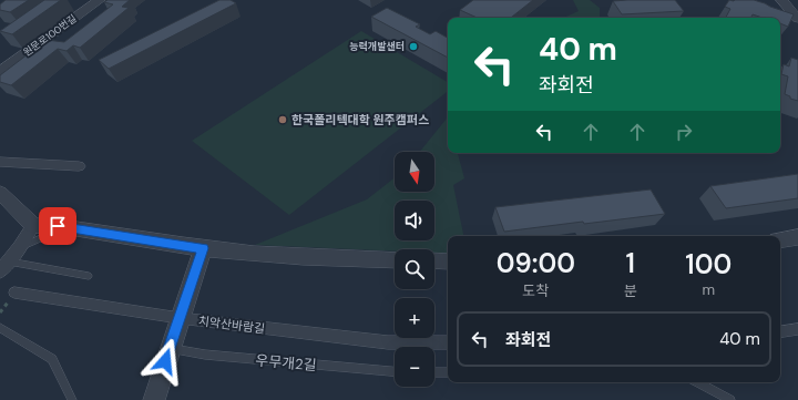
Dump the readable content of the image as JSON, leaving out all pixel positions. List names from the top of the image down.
{
  "streets": {
    "street": ["원문로100번길", "치악산바람길"],
    "lane": ["우무개2길"]
  },
  "places": ["능력개발샌터", "한국폴리텍대학 원주캠퍼스"],
  "north": "bottom",
  "page": {
    "turn": ["40 m", "좌회전"],
    "map_buttons": ["+", "−"],
    "eta": [
      "09:00",
      "도착",
      "1",
      "분",
      "100",
      "m"
    ],
    "list": [
      {
        "name": "좌회전",
        "value": "40 m"
      }
    ]
  }
}
